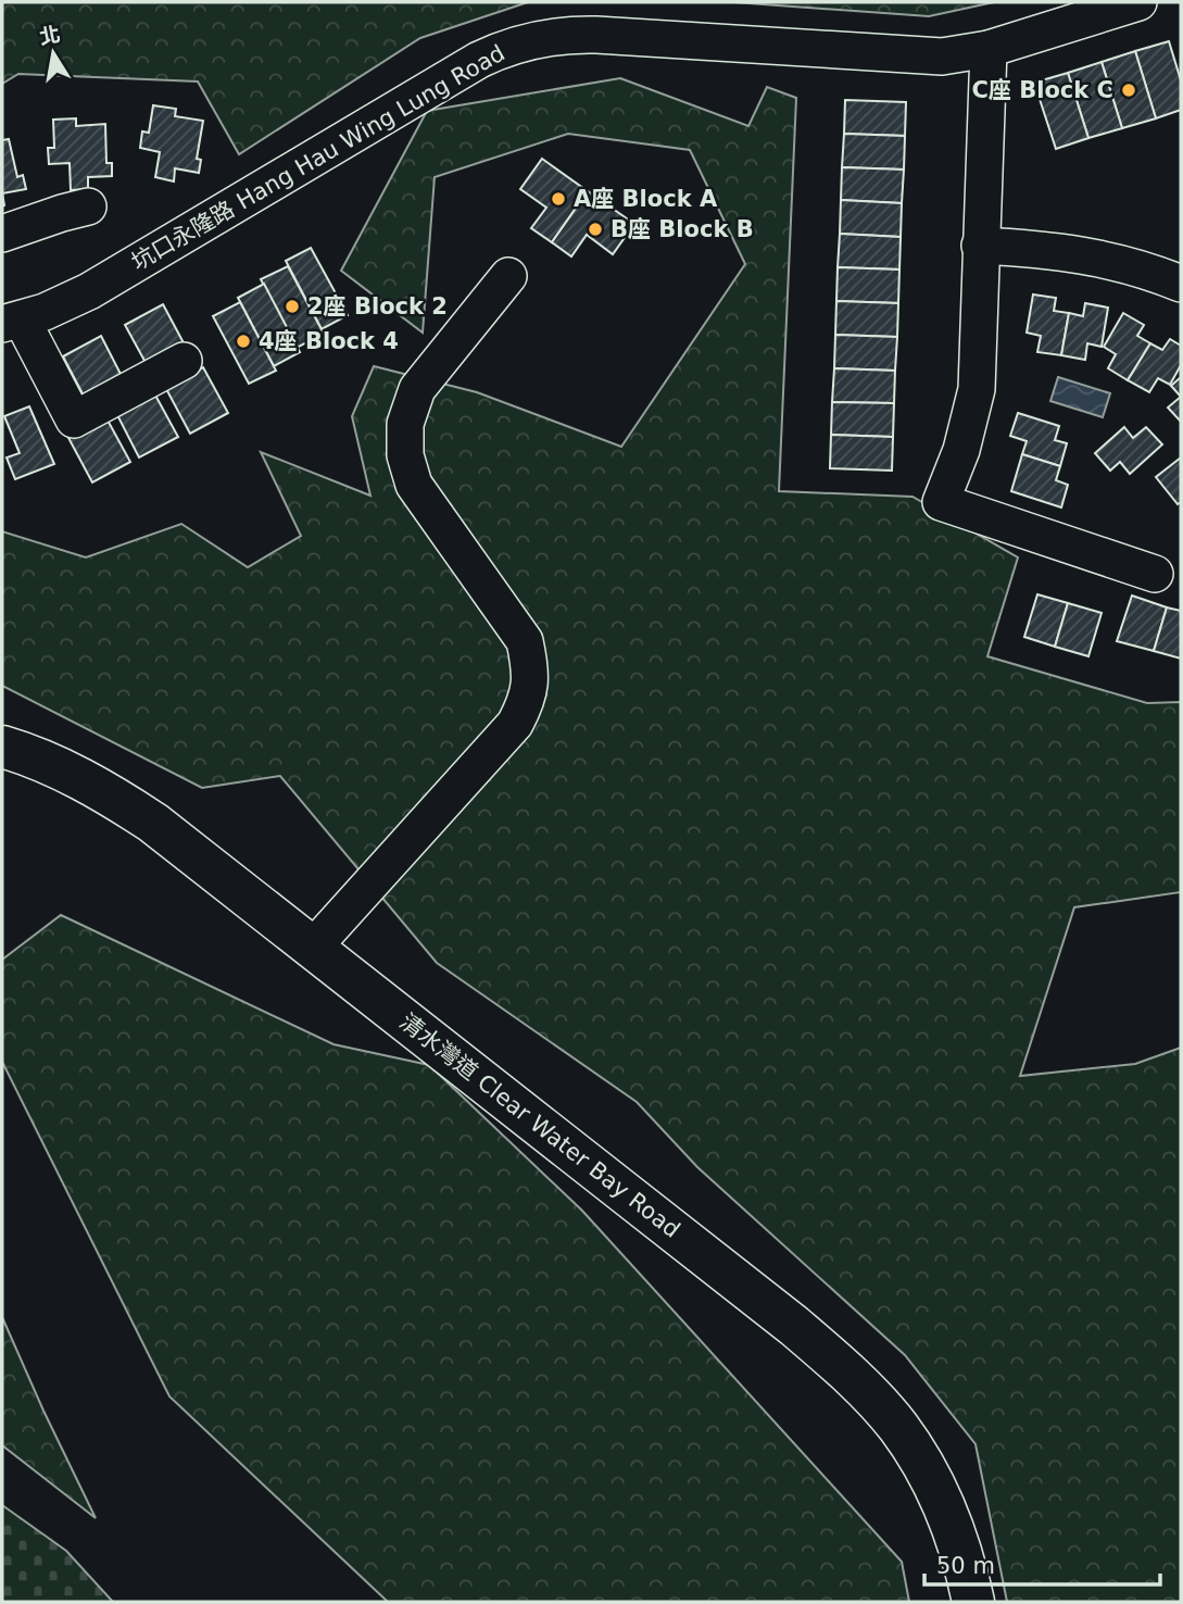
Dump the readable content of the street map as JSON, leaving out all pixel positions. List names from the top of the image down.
{
  "streets": {
    "main road": ["清水灣道 Clear Water Bay Road"],
    "street": ["坑口永隆路 Hang Hau Wing Lung Road"]
  },
  "places": [
    "C座 Block C",
    "A座 Block A",
    "B座 Block B",
    "2座 Block 2",
    "4座 Block 4"
  ],
  "scale_bar": "50 m",
  "north": "top"
}
